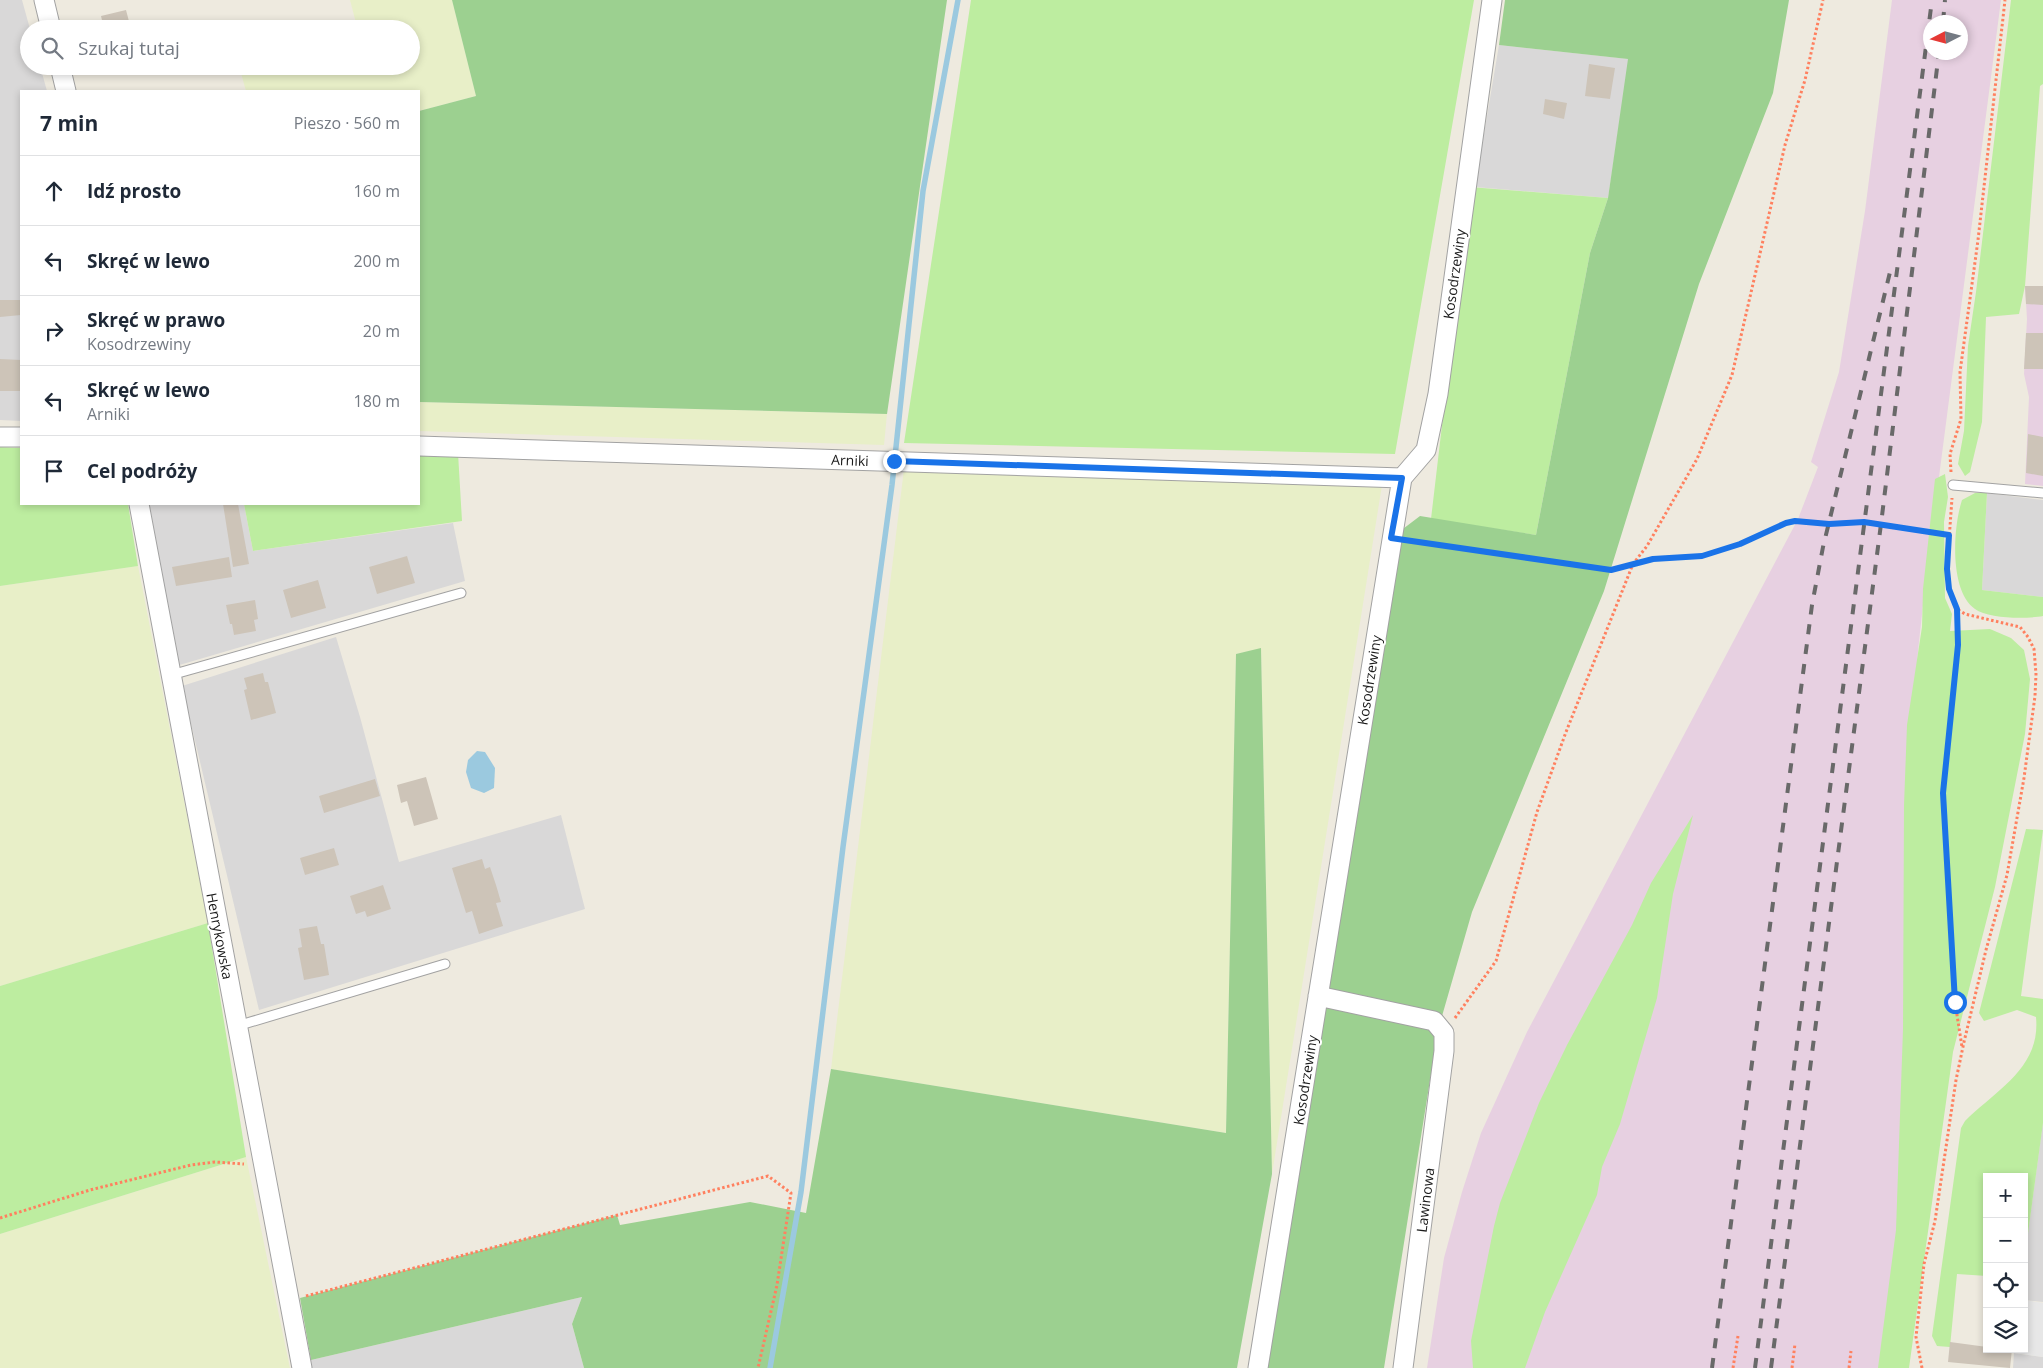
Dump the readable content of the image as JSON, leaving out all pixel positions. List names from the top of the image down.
{
  "streets": {
    "street": [
      "Kosodrzewiny",
      "Arniki",
      "Henrykowska",
      "Lawinowa"
    ]
  },
  "crossings": [
    ["Kosodrzewiny", "Arniki"]
  ],
  "north": "left",
  "page": {
    "search": "Szukaj tutaj",
    "heading": ["7 min", "Pieszo · 560 m"],
    "list": [
      ["Idź prosto", "160 m"],
      ["Skręć w lewo", "200 m"],
      ["Skręć w prawo", "Kosodrzewiny", "20 m"],
      ["Skręć w lewo", "Arniki", "180 m"],
      "Cel podróży"
    ],
    "map_buttons": ["+", "−"]
  }
}
